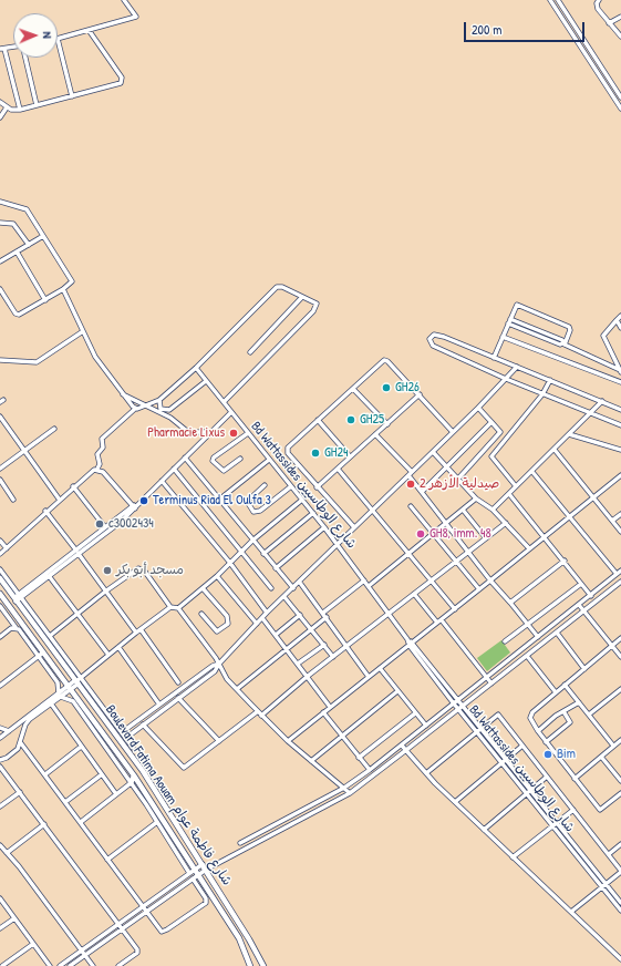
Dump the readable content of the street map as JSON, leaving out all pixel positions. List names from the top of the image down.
{
  "streets": {
    "main road": ["Boulevard Fatima Aouam شارع فاطمة عوام"],
    "street": ["Bd Wattassides شارع الوطاسيين"]
  },
  "places": [
    "GH26",
    "GH25",
    "Pharmacie Lixus",
    "GH24",
    "صيدلية الأزهر 2",
    "Terminus Riad El Oulfa 3",
    "c3002434",
    "GH8, imm. 48",
    "مسجد أبو بكر",
    "Bim"
  ],
  "scale_bar": "200 m",
  "north": "right"
}
